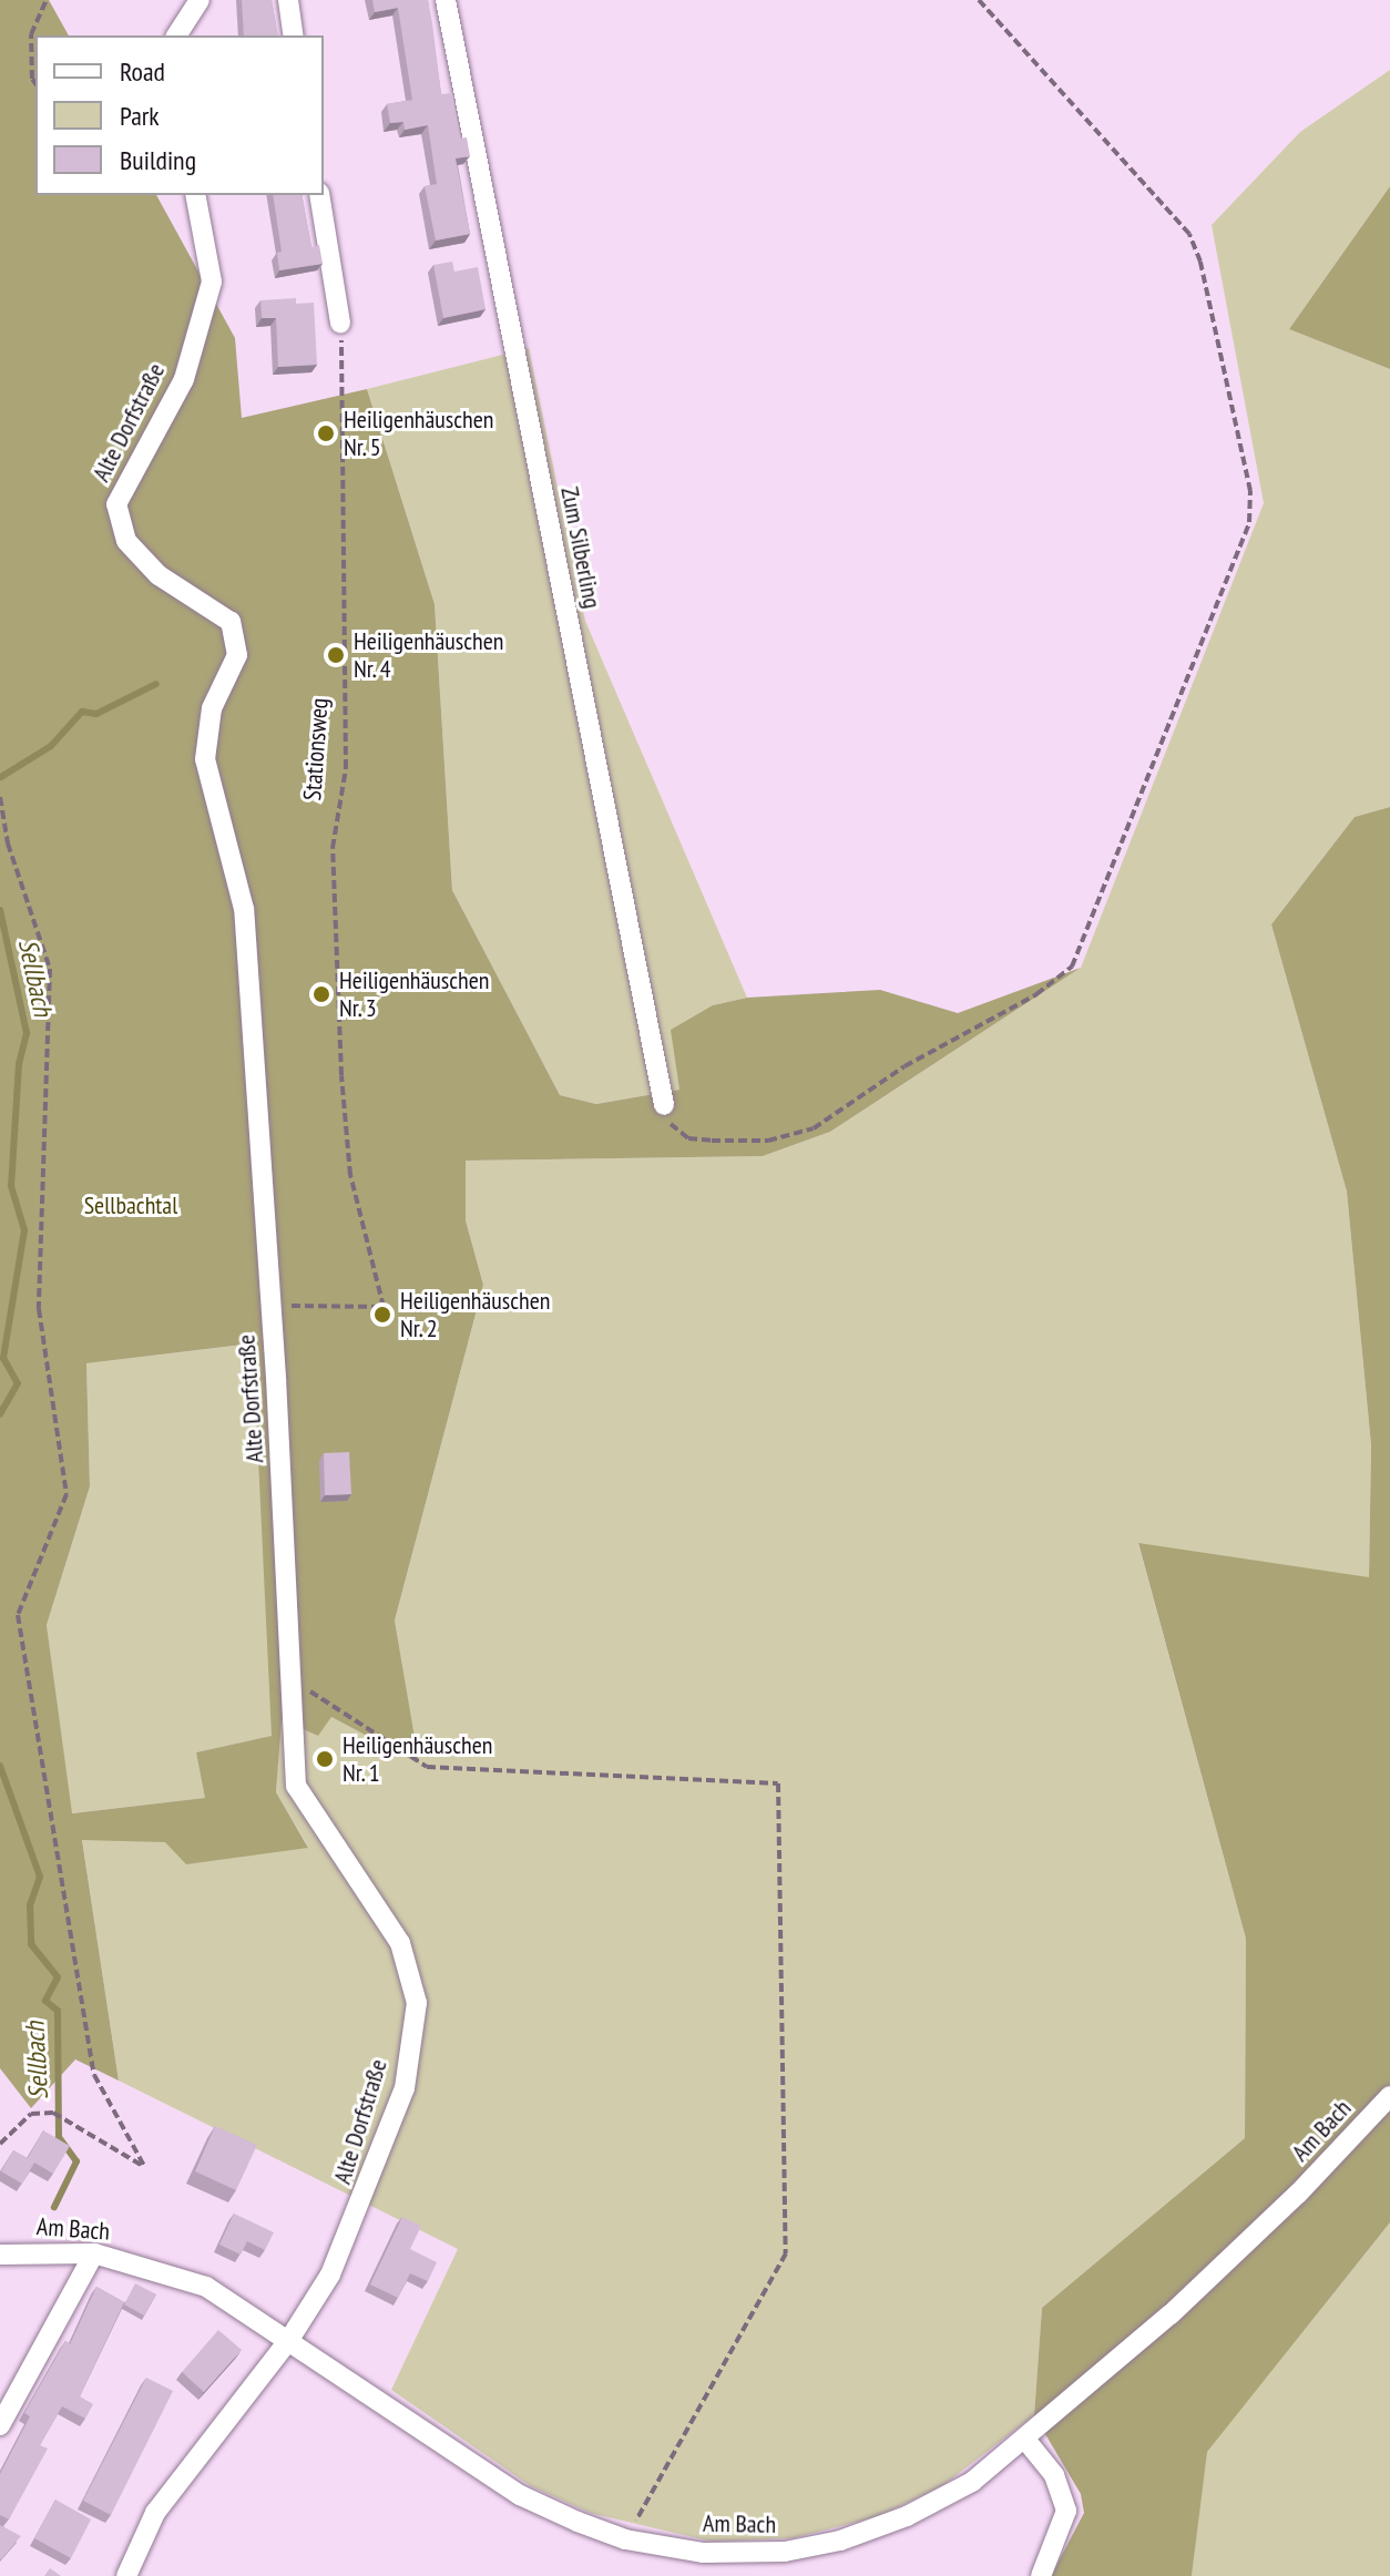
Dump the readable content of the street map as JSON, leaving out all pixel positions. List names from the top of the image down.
{
  "streets": {
    "street": ["Alte Dorfstraße", "Zum Silberling", "Am Bach"],
    "path": ["Stationsweg"]
  },
  "crossings": [
    ["Alte Dorfstraße", "Stationsweg"],
    ["Alte Dorfstraße", "Am Bach"]
  ],
  "water": ["Sellbach"],
  "parks": ["Sellbachtal"],
  "places": [
    "Heiligenhäuschen Nr. 5",
    "Heiligenhäuschen Nr. 4",
    "Heiligenhäuschen Nr. 3",
    "Heiligenhäuschen Nr. 2",
    "Heiligenhäuschen Nr. 1"
  ],
  "legend": ["Road", "Park", "Building"]
}
